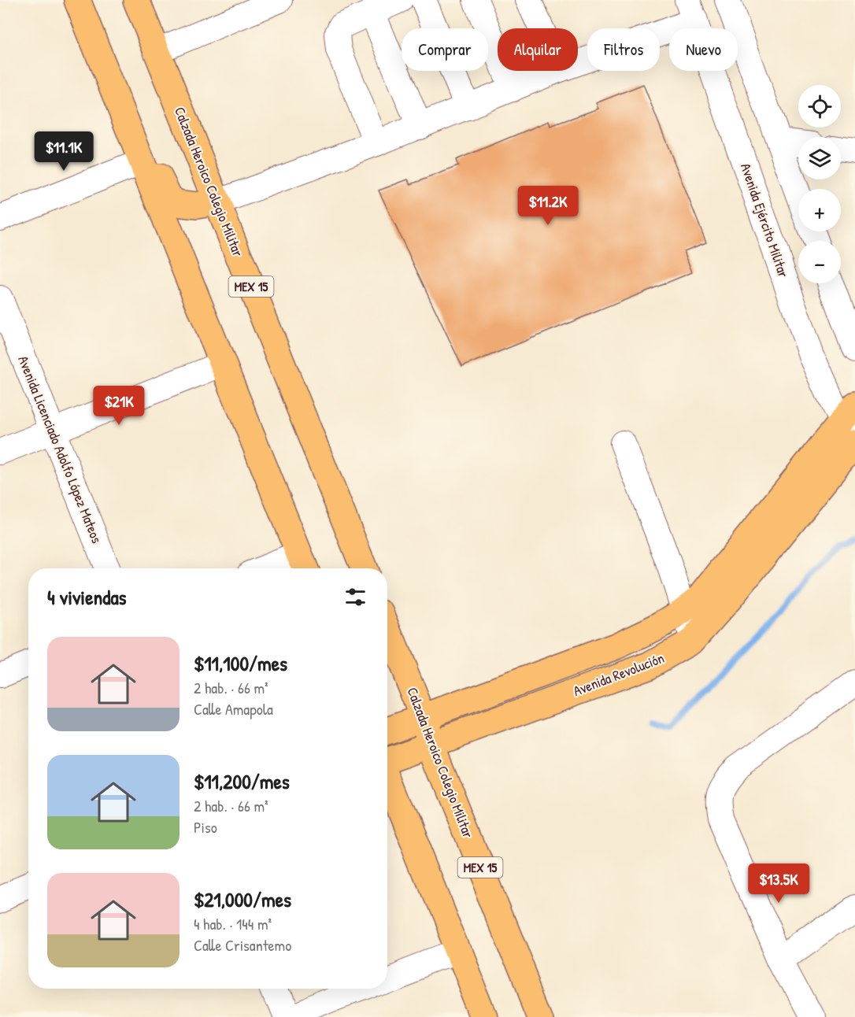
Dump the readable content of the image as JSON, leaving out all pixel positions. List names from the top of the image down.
{
  "streets": {
    "main road": ["Calzada Heroico Colegio Militar", "MEX 15", "Avenida Revolución"],
    "street": ["Avenida Ejército Militar", "Avenida Licenciado Adolfo López Mateos"]
  },
  "crossings": [
    ["Calzada Heroico Colegio Militar", "Avenida Revolución"],
    ["Avenida Ejército Militar", "Avenida Revolución"]
  ],
  "page": {
    "chip": [
      "Comprar",
      "Alquilar",
      "Filtros",
      "Nuevo"
    ],
    "map_buttons": ["+", "−"],
    "price": [
      "$11.1K",
      "$11.2K",
      "$21K",
      "$13.5K"
    ],
    "heading": "4 viviendas",
    "list": [
      {
        "name": "$11,100/mes",
        "note": "2 hab. · 66 m² · Calle Amapola"
      },
      {
        "name": "$11,200/mes",
        "note": "2 hab. · 66 m² · Piso"
      },
      {
        "name": "$21,000/mes",
        "note": "4 hab. · 144 m² · Calle Crisantemo"
      }
    ]
  }
}
